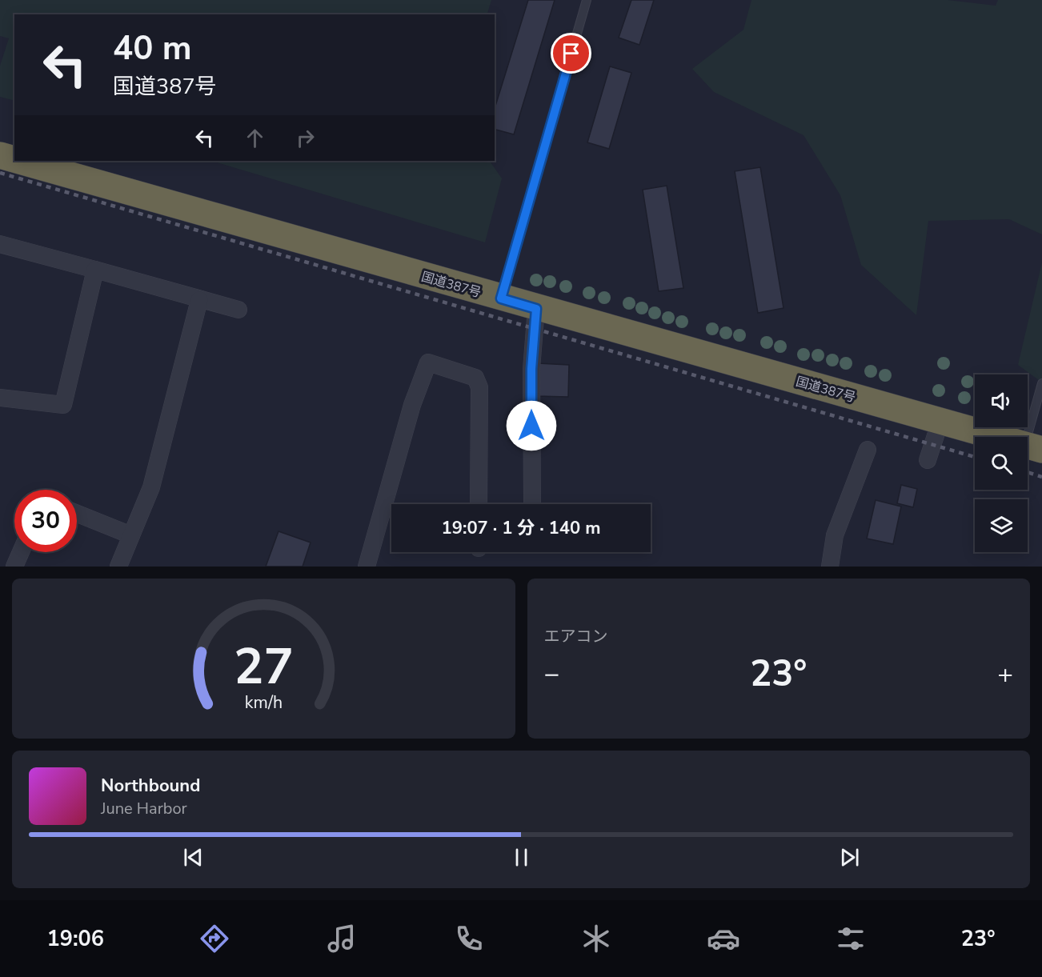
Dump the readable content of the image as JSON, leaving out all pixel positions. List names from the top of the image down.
{
  "streets": {
    "highway": ["国道387号"]
  },
  "page": {
    "turn": ["40 m", "国道387号"],
    "limit": "30",
    "trip": "19:07 · 1 分 · 140 m",
    "tile": "エアコン",
    "heat": ["−", "23°", "+"],
    "song": ["Northbound", "June Harbor"],
    "tabs": ["19:06", "23°"],
    "gauge": ["27", "km/h"]
  }
}
